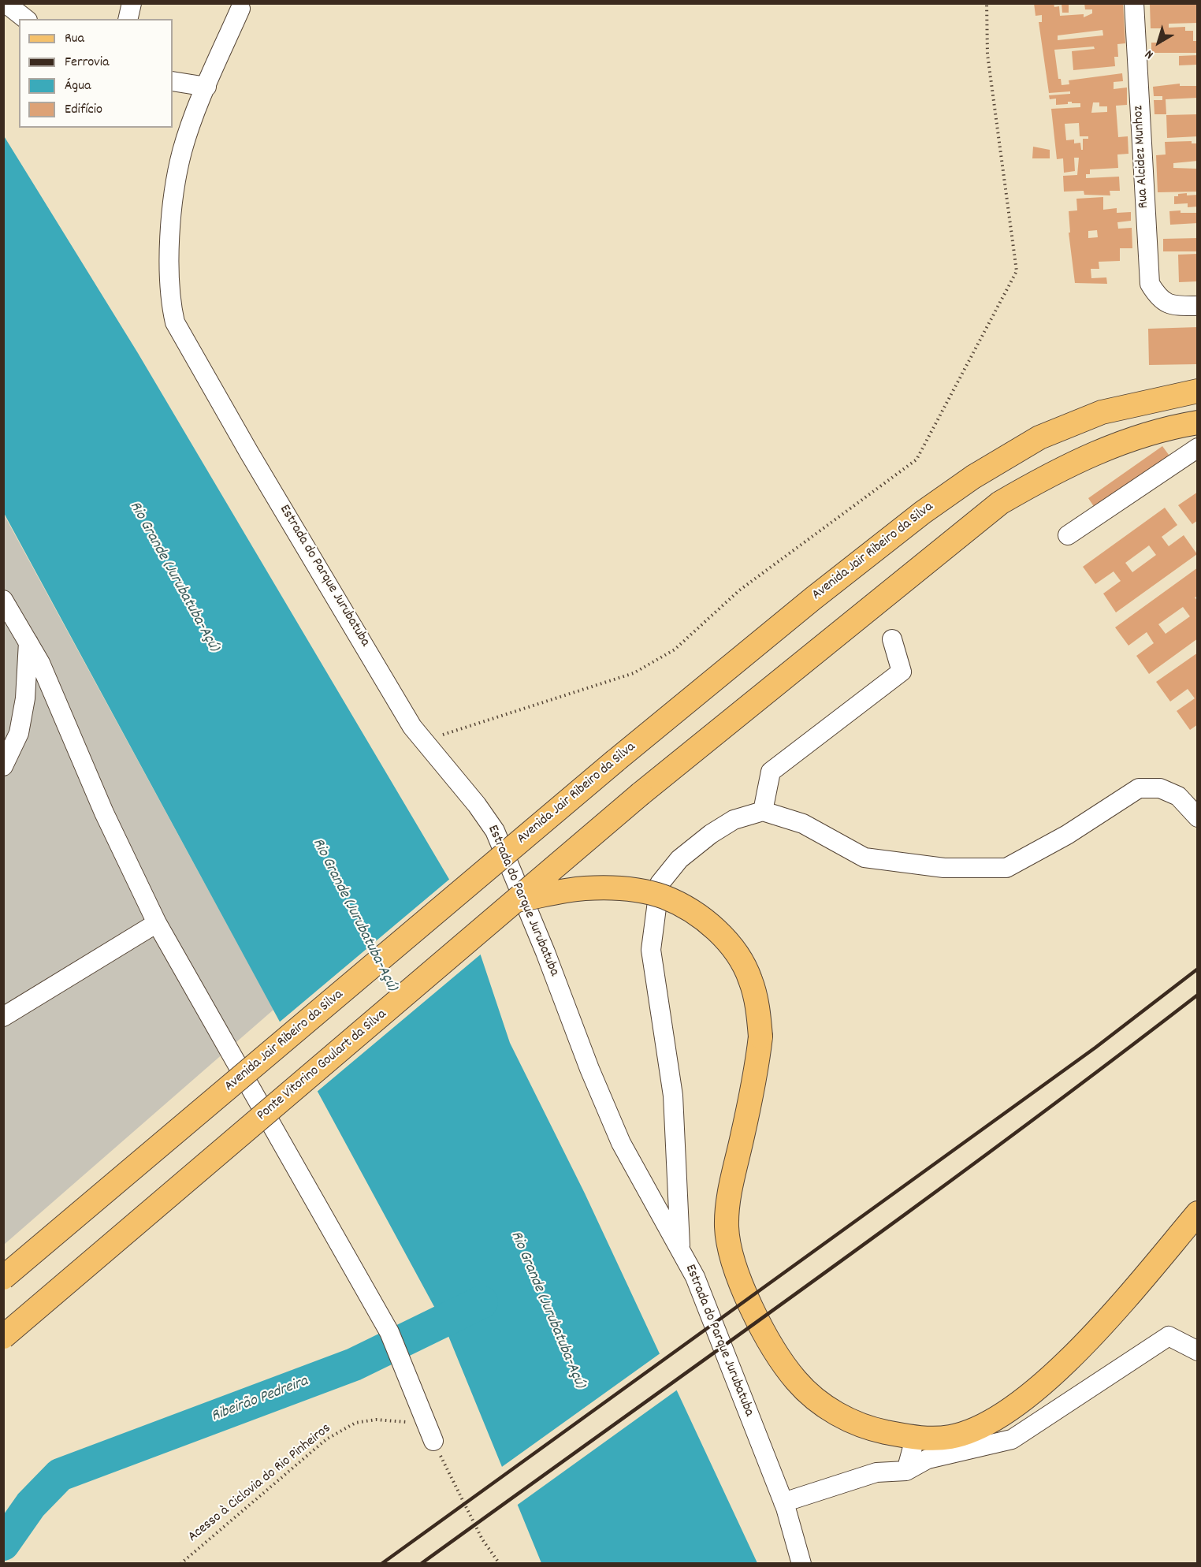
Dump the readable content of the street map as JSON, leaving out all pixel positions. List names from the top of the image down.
{
  "streets": {
    "main road": ["Avenida Jair Ribeiro da Silva", "Ponte Vitorino Goulart da Silva"],
    "street": ["Rua Alcidez Munhoz", "Estrada do Parque Jurubatuba"],
    "path": ["Acesso à Ciclovia do Rio Pinheiros"]
  },
  "water": ["Rio Grande (Jurubatuba-Açú)", "Ribeirão Pedreira"],
  "legend": [
    "Rua",
    "Ferrovia",
    "Água",
    "Edifício"
  ],
  "north": "bottom left"
}
